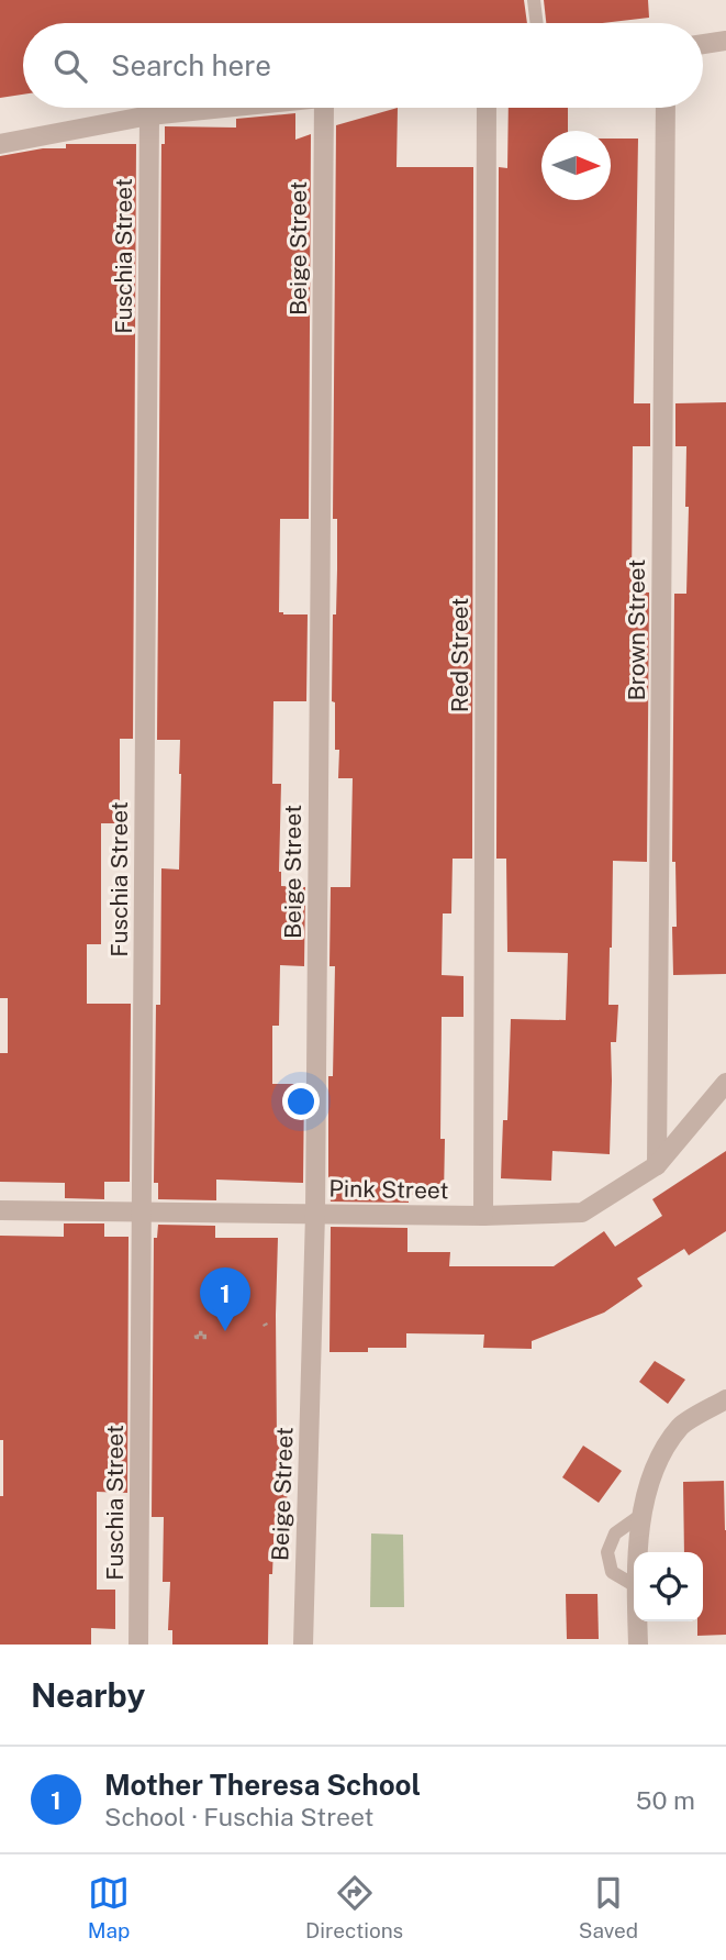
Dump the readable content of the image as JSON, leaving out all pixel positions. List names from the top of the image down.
{
  "streets": {
    "street": [
      "Beige Street",
      "Fuschia Street",
      "Brown Street",
      "Red Street",
      "Pink Street"
    ]
  },
  "crossings": [
    ["Beige Street", "Pink Street"],
    ["Fuschia Street", "Pink Street"],
    ["Brown Street", "Pink Street"],
    ["Red Street", "Pink Street"]
  ],
  "north": "right",
  "page": {
    "search": "Search here",
    "pins": "1",
    "heading": "Nearby",
    "list": [
      {
        "mark": "1",
        "name": "Mother Theresa School",
        "note": "School · Fuschia Street",
        "value": "50 m"
      }
    ],
    "nav": ["Map", "Directions", "Saved"]
  }
}
